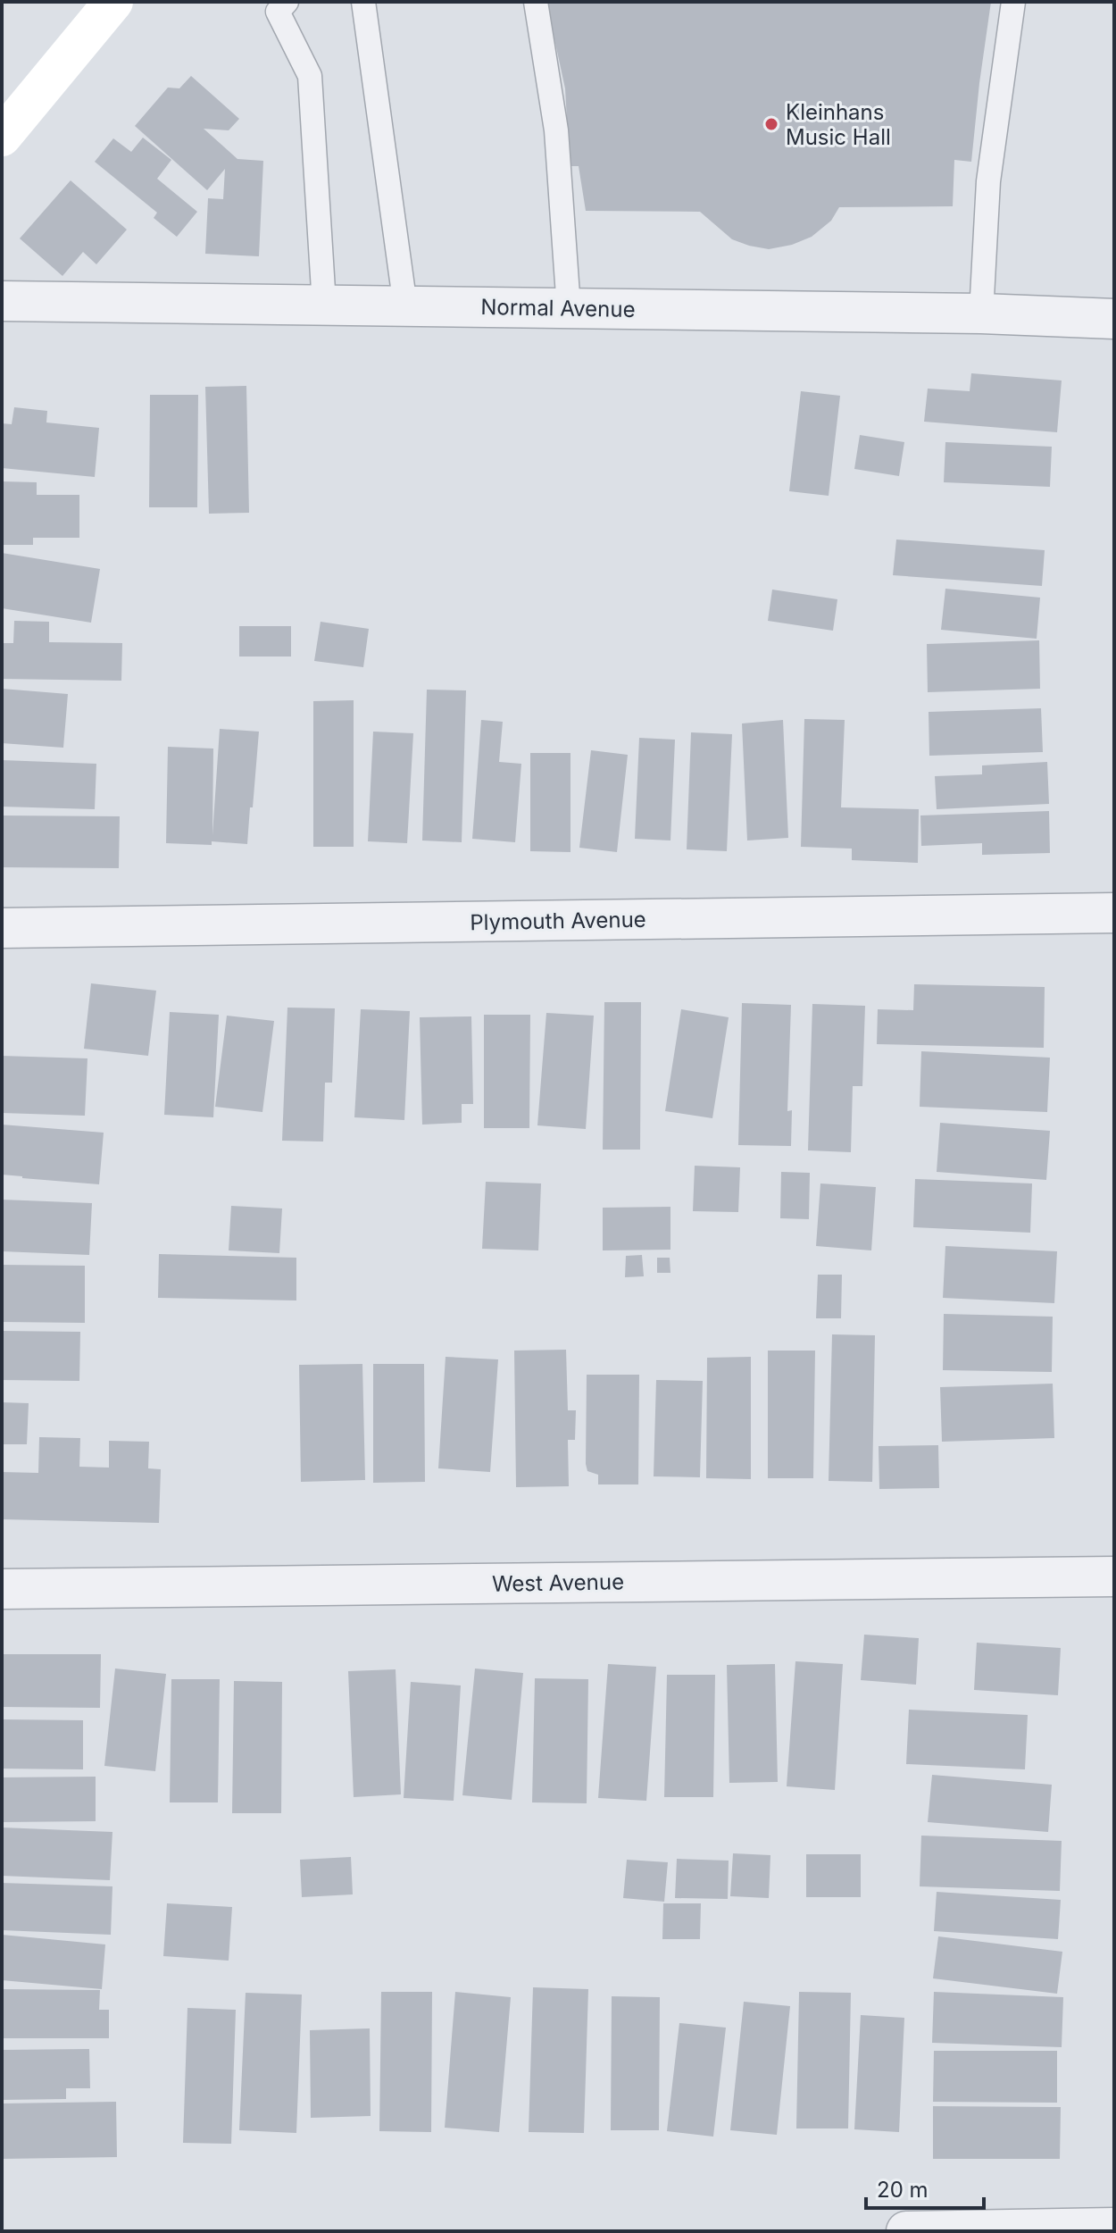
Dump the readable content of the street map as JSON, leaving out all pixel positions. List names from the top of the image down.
{
  "streets": {
    "street": ["Normal Avenue", "Plymouth Avenue", "West Avenue"]
  },
  "places": ["Kleinhans Music Hall"],
  "scale_bar": "20 m"
}
